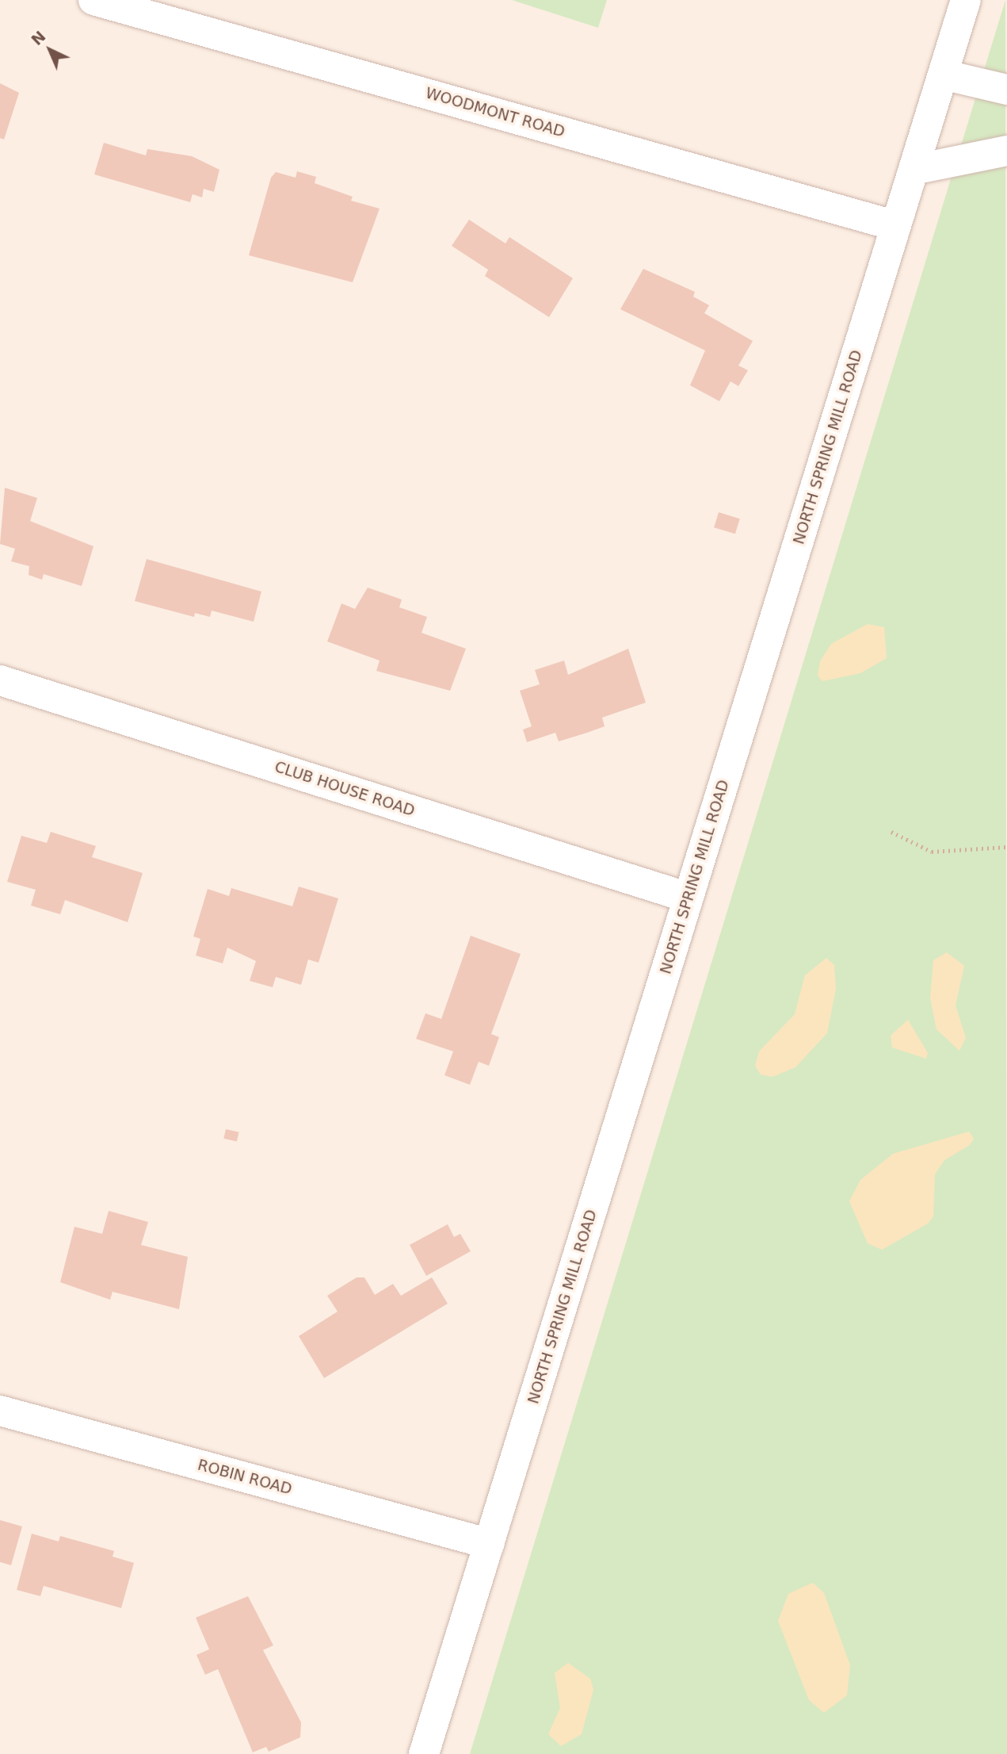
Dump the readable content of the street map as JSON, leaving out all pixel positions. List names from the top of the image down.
{
  "streets": {
    "street": [
      "WOODMONT ROAD",
      "NORTH SPRING MILL ROAD",
      "CLUB HOUSE ROAD",
      "ROBIN ROAD"
    ]
  },
  "crossings": [
    ["WOODMONT ROAD", "NORTH SPRING MILL ROAD"],
    ["NORTH SPRING MILL ROAD", "CLUB HOUSE ROAD"],
    ["NORTH SPRING MILL ROAD", "ROBIN ROAD"]
  ],
  "north": "top left"
}
